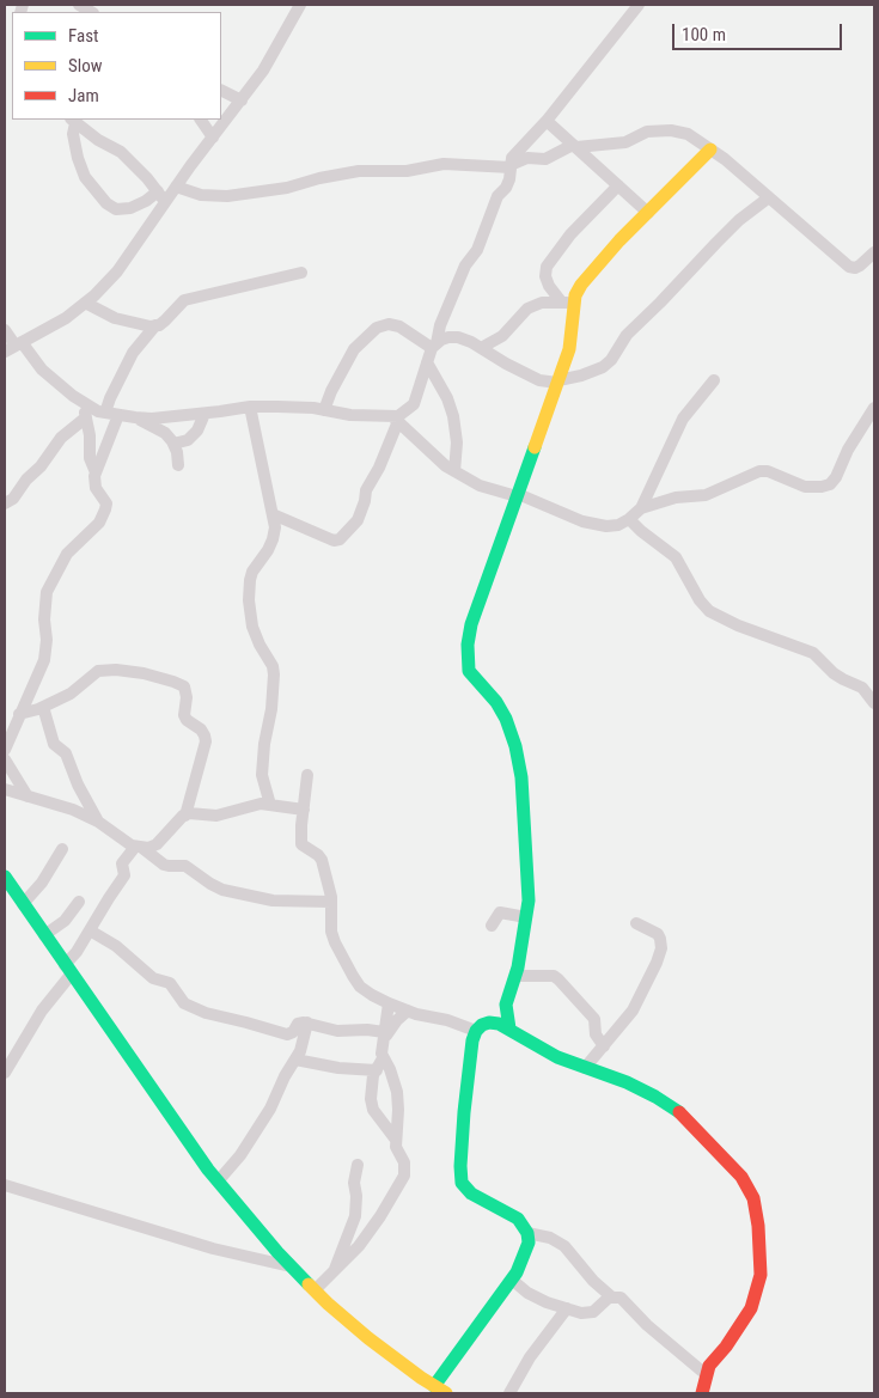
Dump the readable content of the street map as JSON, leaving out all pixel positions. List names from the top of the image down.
{
  "legend": ["Fast", "Slow", "Jam"],
  "scale_bar": "100 m"
}
